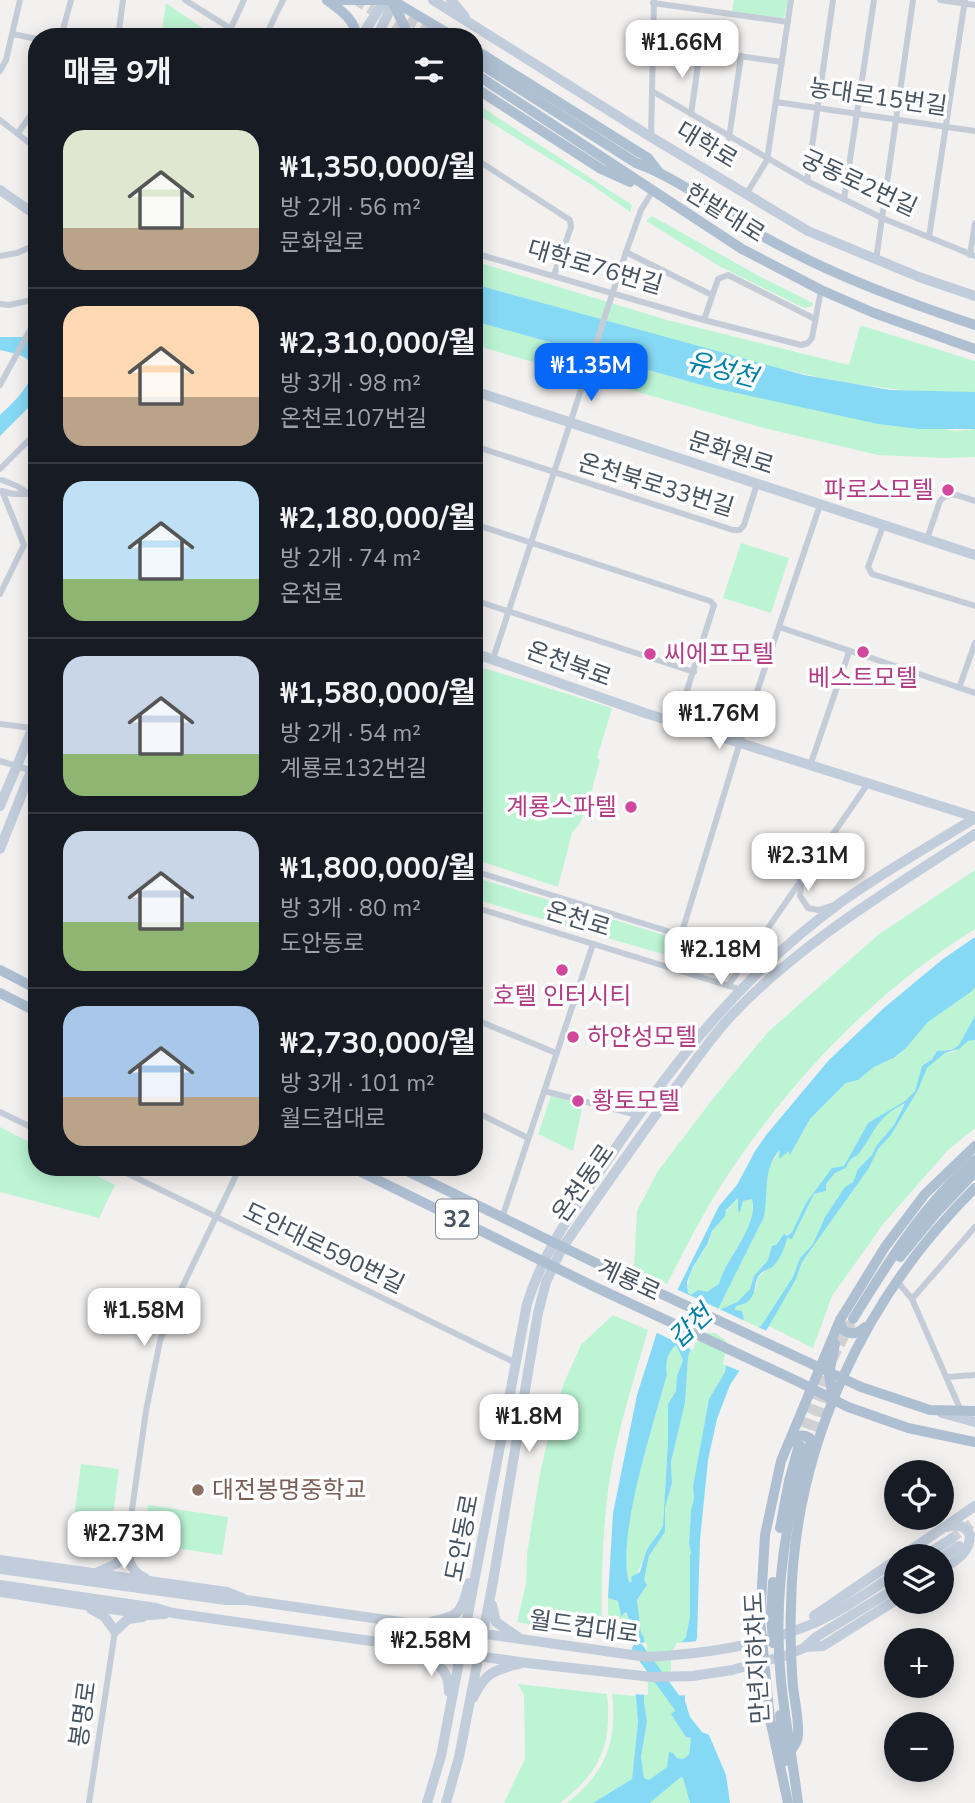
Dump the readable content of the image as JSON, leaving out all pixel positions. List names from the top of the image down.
{
  "streets": {
    "main road": [
      "한밭대로",
      "32",
      "계룡로",
      "만년지하차도"
    ],
    "street": [
      "농대로15번길",
      "대학로",
      "궁동로2번길",
      "대학로76번길",
      "문화원로",
      "온천북로33번길",
      "온천북로",
      "온천로",
      "온천동로",
      "도안대로590번길",
      "도안동로",
      "월드컵대로",
      "봉명로"
    ]
  },
  "crossings": [
    ["한밭대로", "대학로76번길"],
    ["한밭대로", "온천북로33번길"],
    ["대학로76번길", "온천북로33번길"],
    ["문화원로", "온천북로33번길"],
    ["온천북로33번길", "온천북로"],
    ["온천북로", "온천동로"],
    ["온천로", "온천동로"],
    ["온천동로", "계룡로"],
    ["온천동로", "도안동로"],
    ["도안대로590번길", "도안동로"],
    ["계룡로", "도안동로"],
    ["도안동로", "월드컵대로"]
  ],
  "water": ["유성천", "갑천"],
  "places": [
    "파로스모텔",
    "베스트모텔",
    "씨에프모텔",
    "계룡스파텔",
    "호텔 인터시티",
    "하얀성모텔",
    "황토모텔",
    "대전봉명중학교"
  ],
  "page": {
    "price": [
      "₩1.66M",
      "₩1.35M",
      "₩1.76M",
      "₩2.31M",
      "₩2.18M",
      "₩1.58M",
      "₩1.8M",
      "₩2.73M",
      "₩2.58M"
    ],
    "heading": "매물 9개",
    "list": [
      {
        "name": "₩1,350,000/월",
        "note": "방 2개 · 56 m² · 문화원로"
      },
      {
        "name": "₩2,310,000/월",
        "note": "방 3개 · 98 m² · 온천로107번길"
      },
      {
        "name": "₩2,180,000/월",
        "note": "방 2개 · 74 m² · 온천로"
      },
      {
        "name": "₩1,580,000/월",
        "note": "방 2개 · 54 m² · 계룡로132번길"
      },
      {
        "name": "₩1,800,000/월",
        "note": "방 3개 · 80 m² · 도안동로"
      },
      {
        "name": "₩2,730,000/월",
        "note": "방 3개 · 101 m² · 월드컵대로"
      }
    ],
    "map_buttons": ["+", "−"]
  }
}
